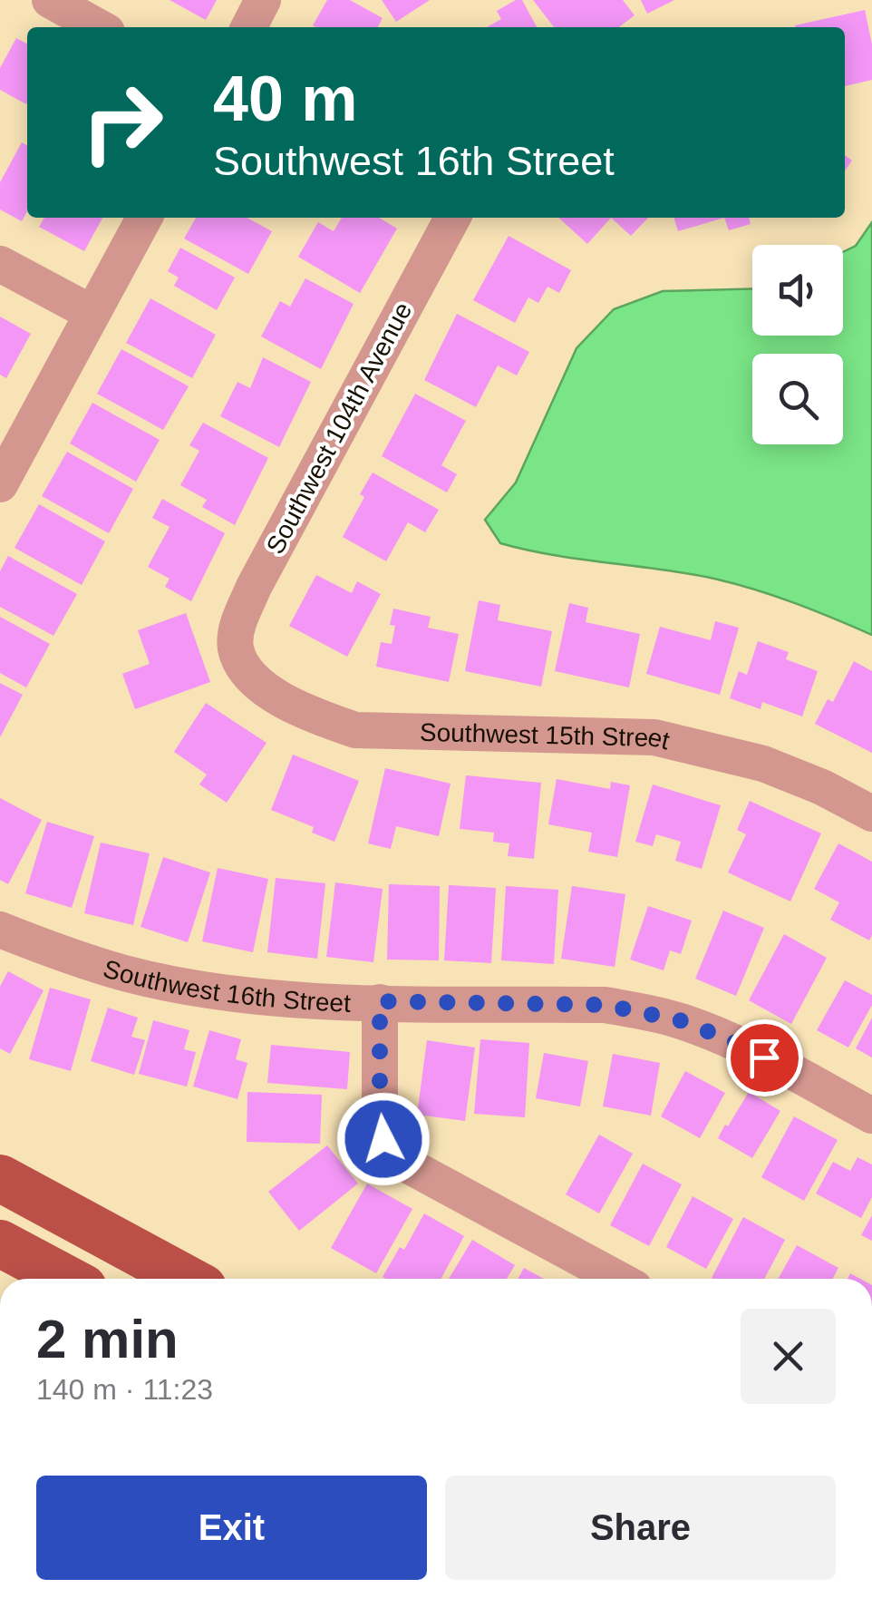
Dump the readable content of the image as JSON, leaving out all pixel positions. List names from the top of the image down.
{
  "streets": {
    "street": ["Southwest 104th Avenue", "Southwest 15th Street", "Southwest 16th Street"]
  },
  "crossings": [
    ["Southwest 104th Avenue", "Southwest 15th Street"]
  ],
  "page": {
    "turn": ["40 m", "Southwest 16th Street"],
    "heading": ["2 min", "140 m · 11:23"],
    "buttons": ["Exit", "Share"]
  }
}
